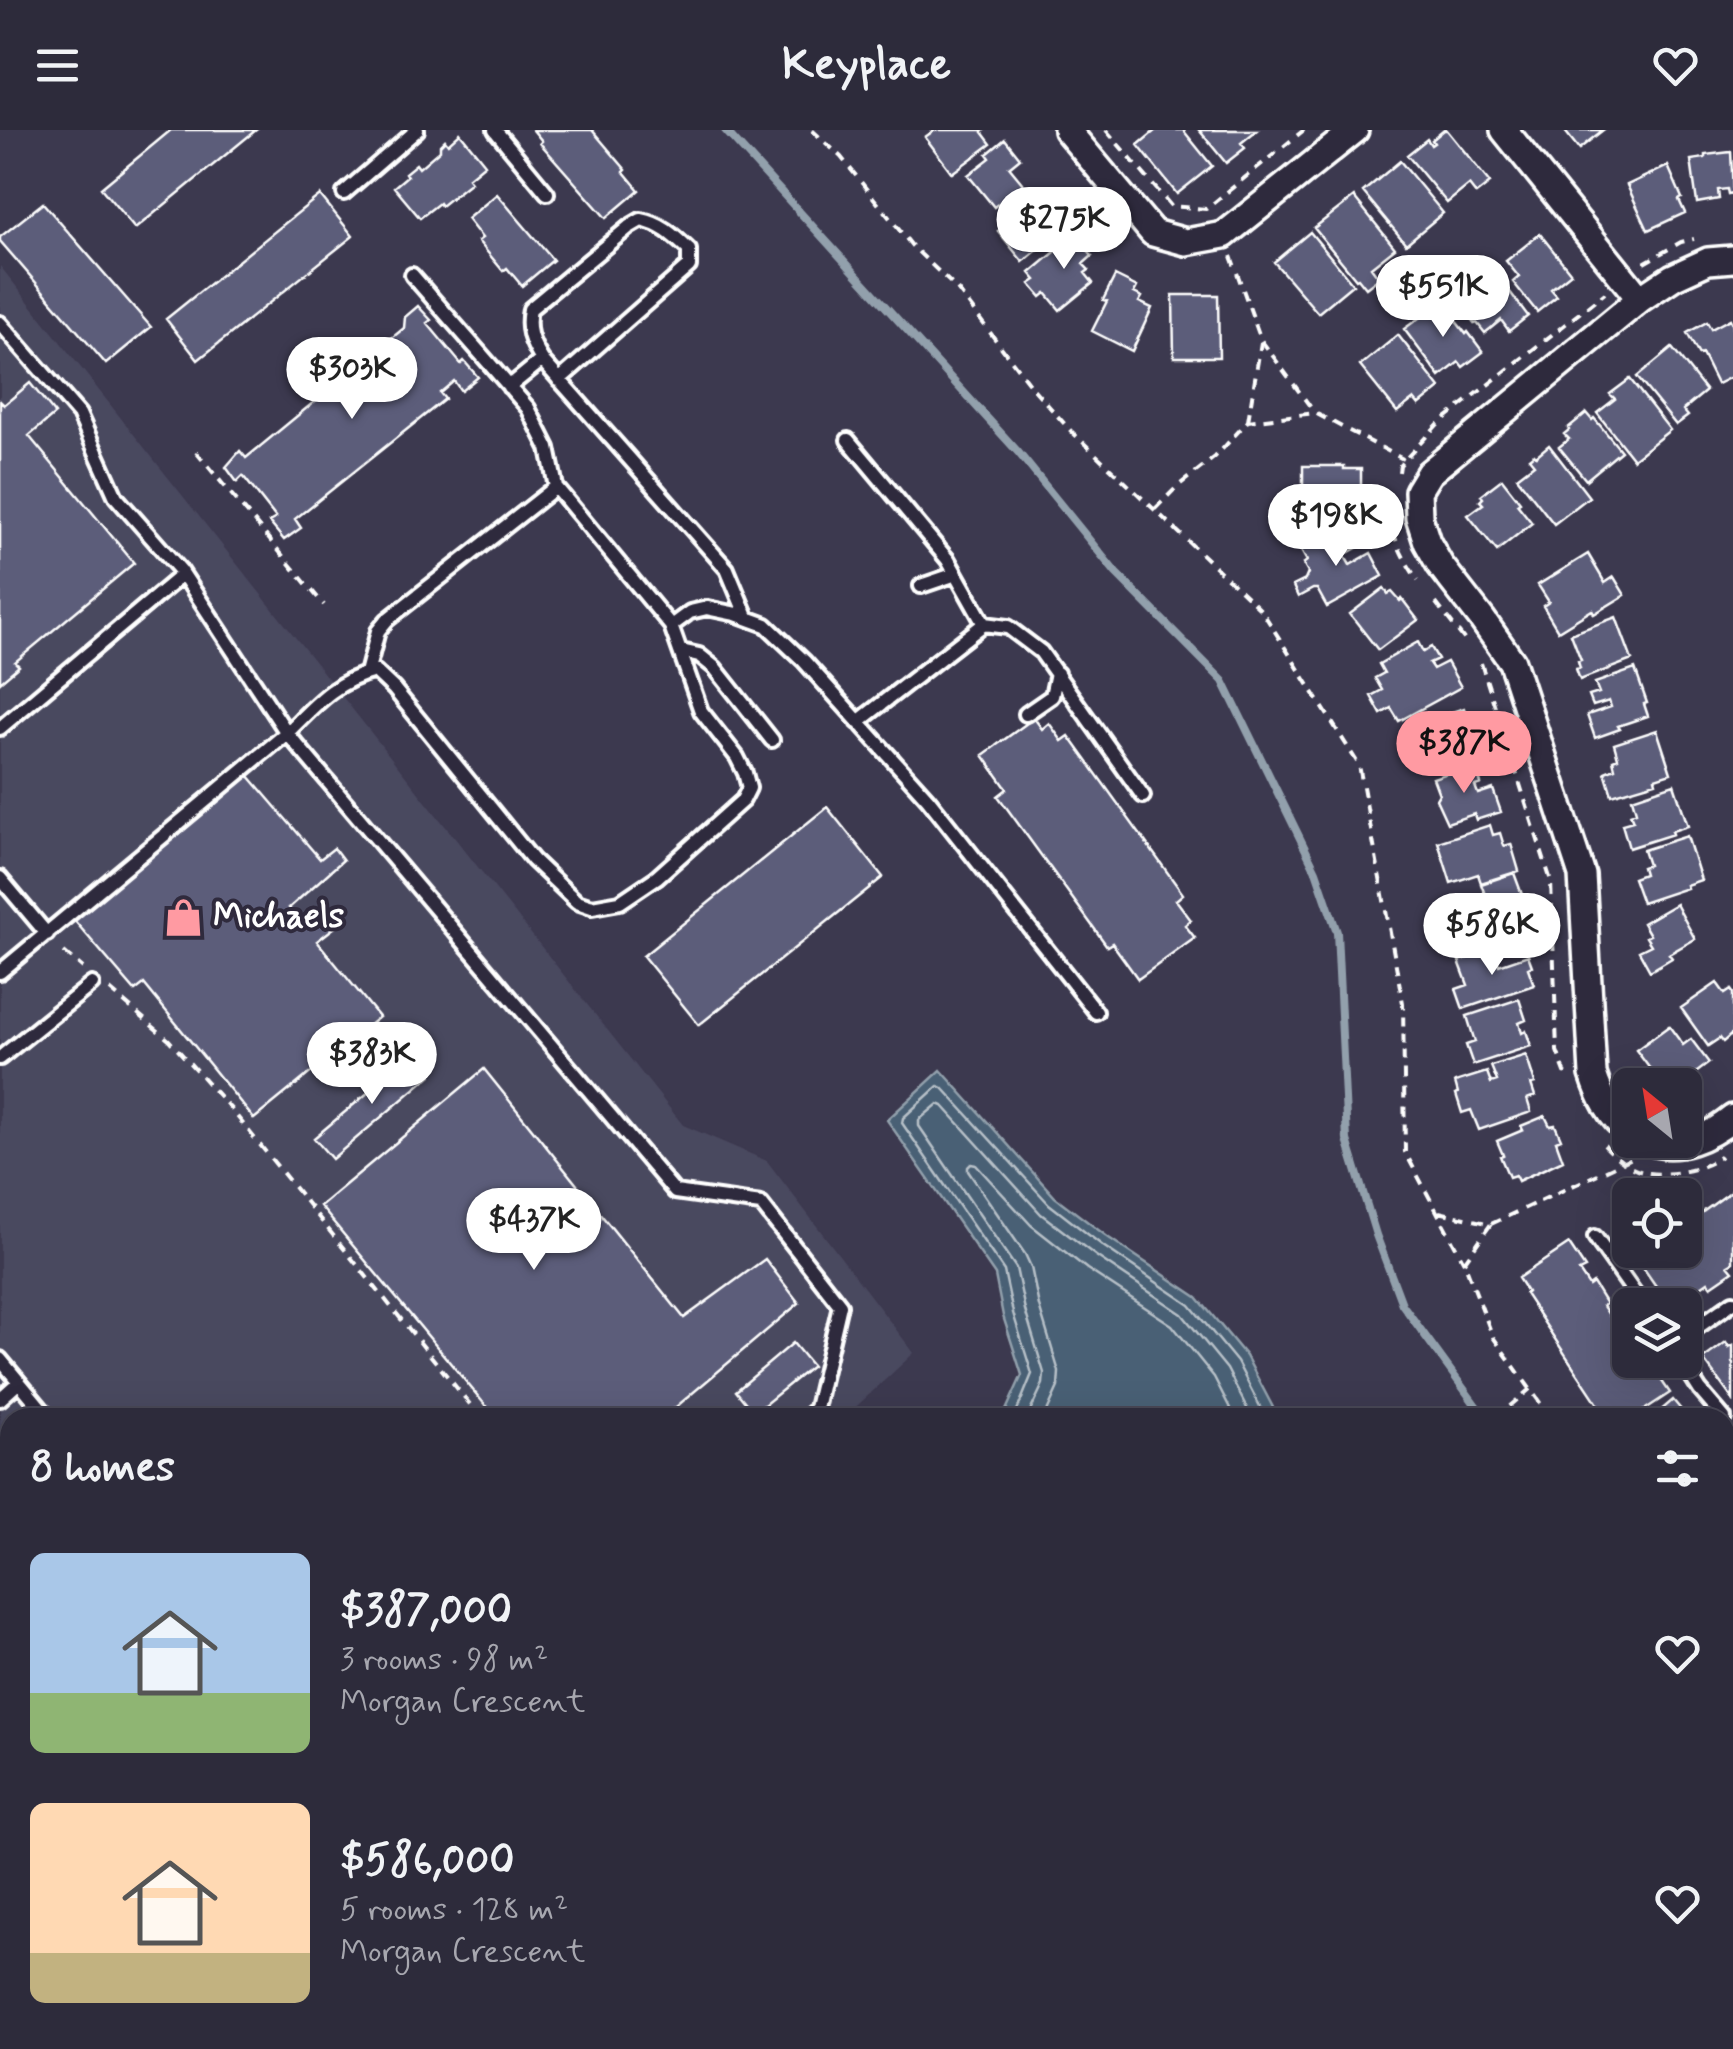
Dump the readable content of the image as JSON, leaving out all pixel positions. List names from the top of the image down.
{
  "places": {
    "shop": ["Michaels"]
  },
  "north": "top left",
  "page": {
    "header": "Keyplace",
    "price": [
      "$275K",
      "$551K",
      "$303K",
      "$198K",
      "$387K",
      "$586K",
      "$383K",
      "$437K"
    ],
    "heading": "8 homes",
    "list": [
      {
        "name": "$387,000",
        "note": "3 rooms · 98 m² · Morgan Crescent"
      },
      {
        "name": "$586,000",
        "note": "5 rooms · 128 m² · Morgan Crescent"
      }
    ]
  }
}
